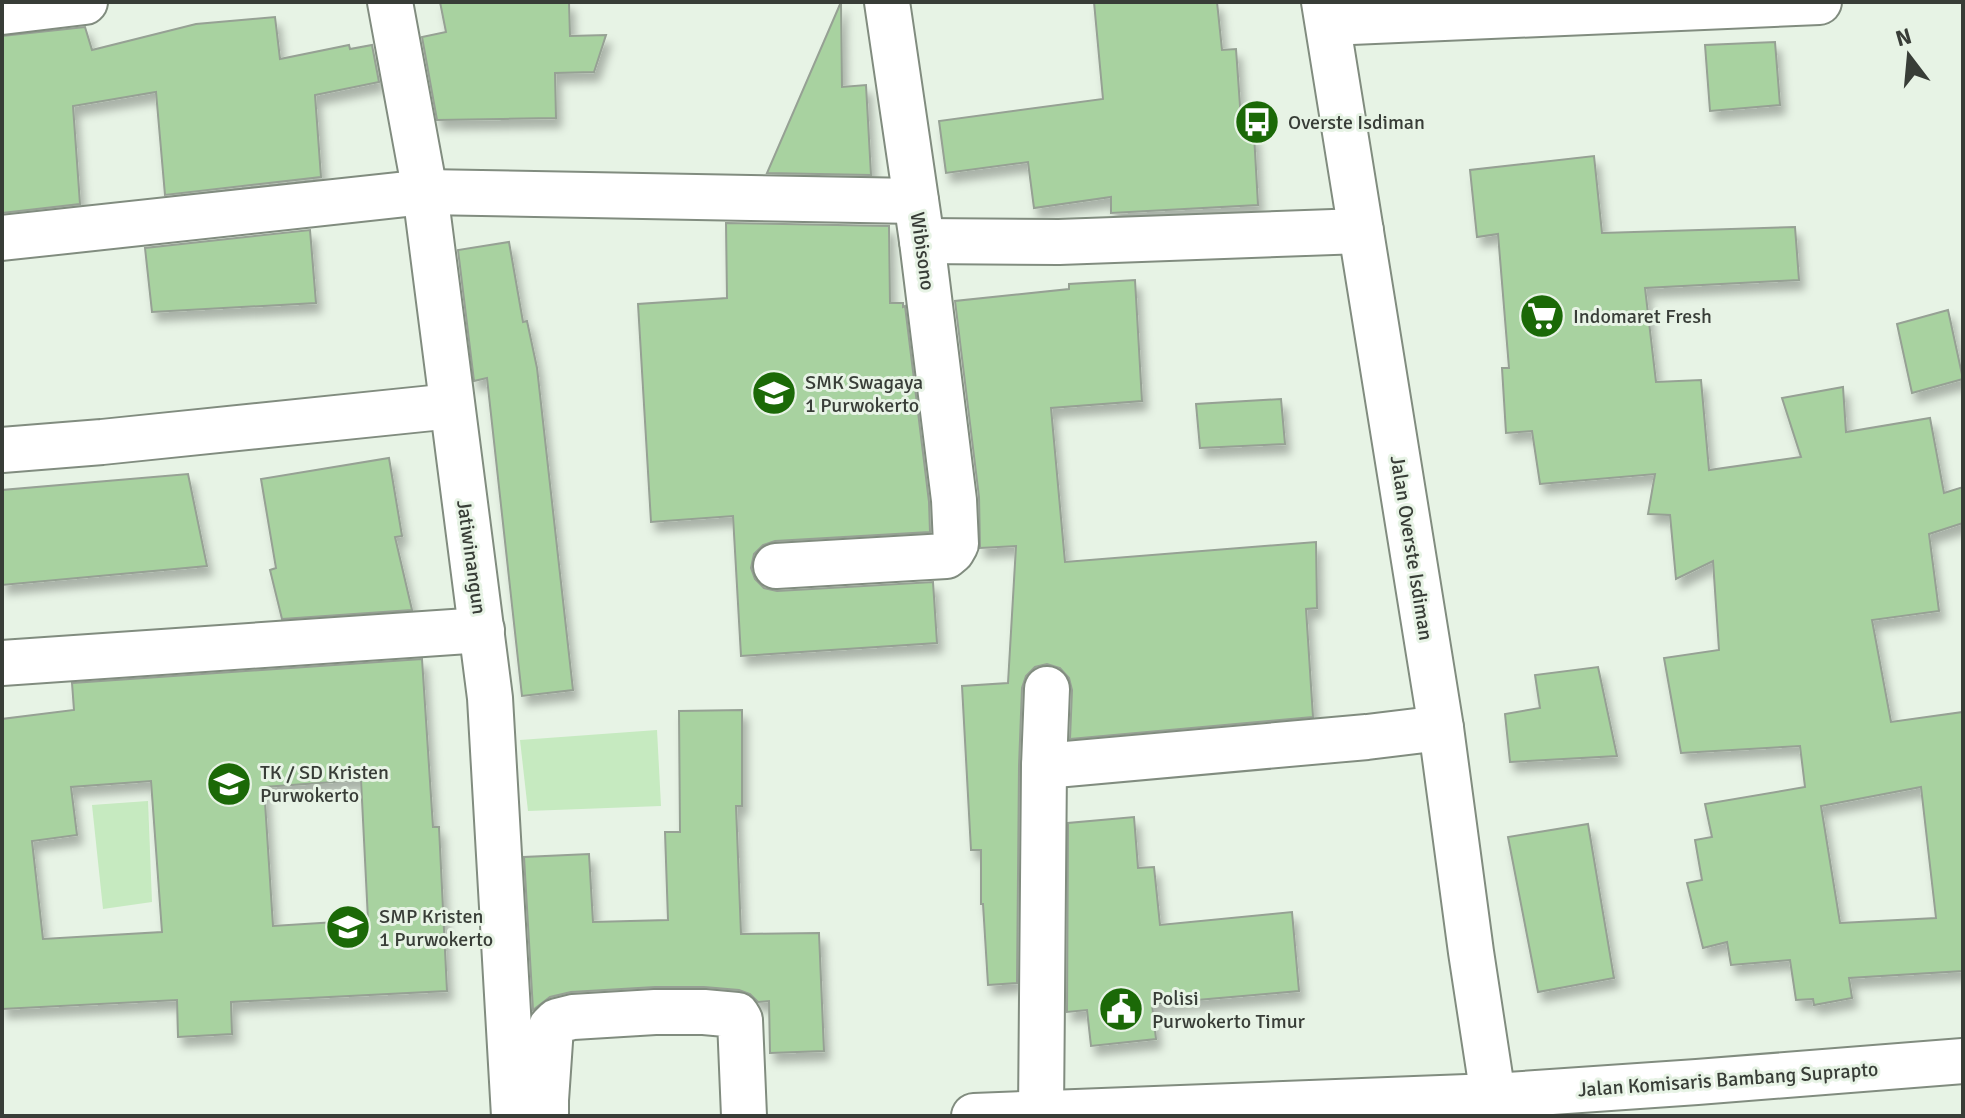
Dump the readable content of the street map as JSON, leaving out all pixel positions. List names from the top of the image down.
{
  "streets": {
    "street": [
      "Wibisono",
      "Jalan Overste Isdiman",
      "Jatiwinangun",
      "Jalan Komisaris Bambang Suprapto"
    ]
  },
  "crossings": [
    ["Jalan Overste Isdiman", "Jalan Komisaris Bambang Suprapto"]
  ],
  "places": {
    "bus stop": ["Overste Isdiman"],
    "supermarket": ["Indomaret Fresh"],
    "school or university": ["SMK Swagaya 1 Purwokerto", "TK / SD Kristen Purwokerto", "SMP Kristen 1 Purwokerto"],
    "public building": ["Polisi Purwokerto Timur"]
  },
  "north": "top"
}
